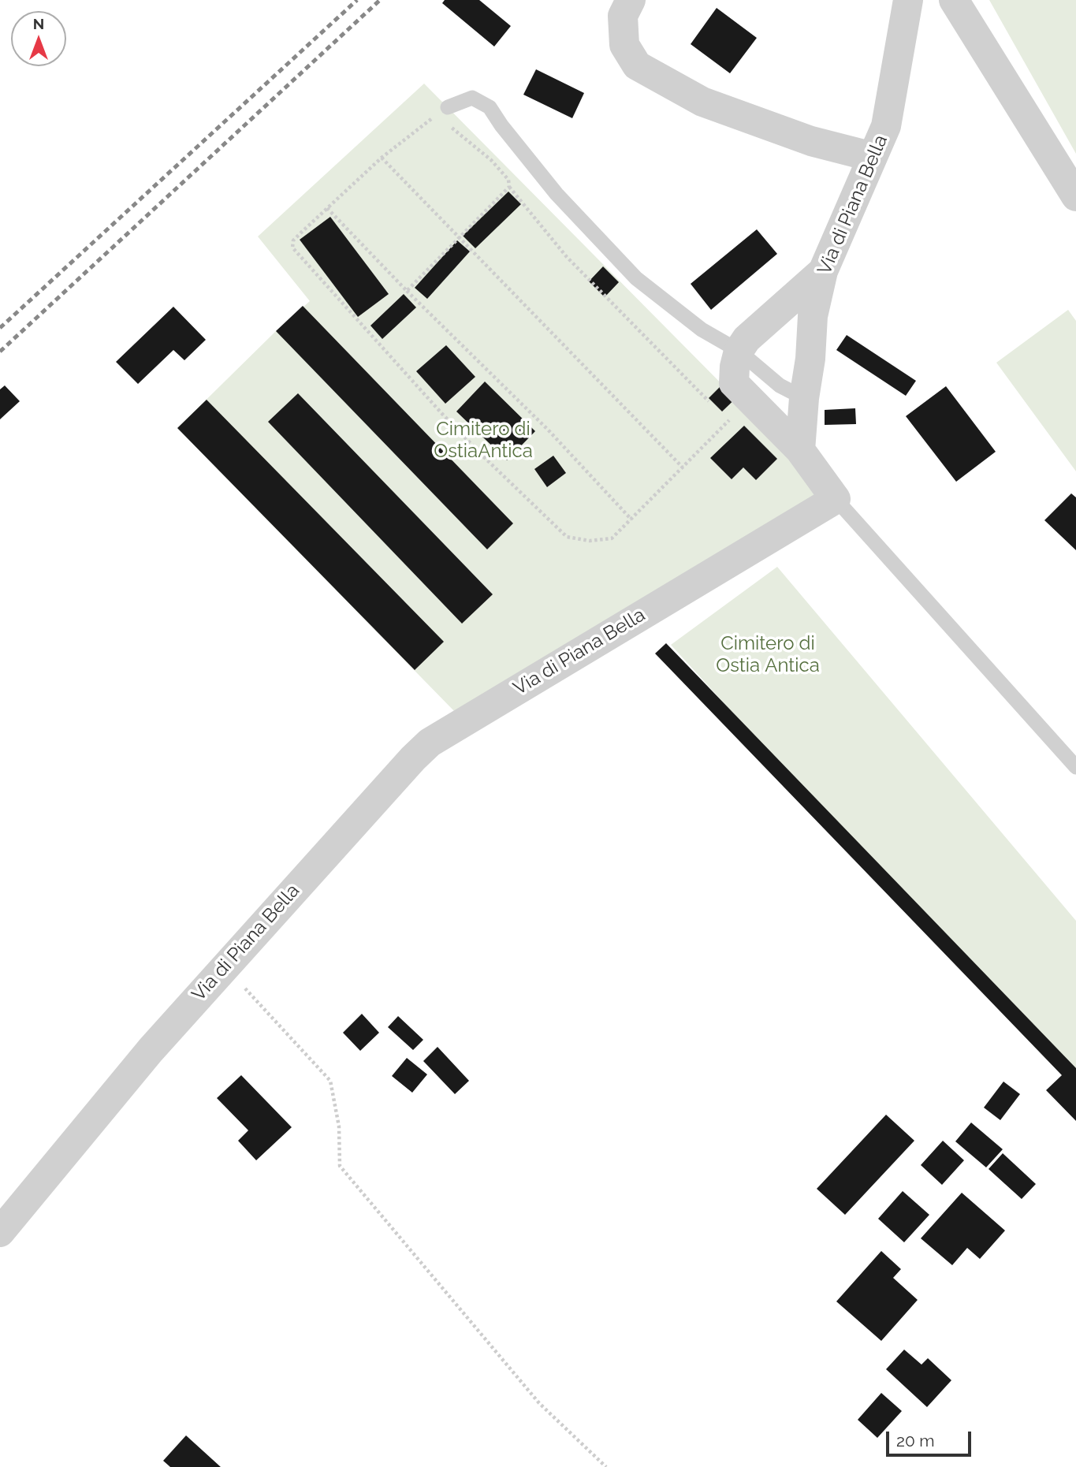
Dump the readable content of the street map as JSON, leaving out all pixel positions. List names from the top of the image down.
{
  "streets": {
    "street": ["Via di Piana Bella"]
  },
  "parks": ["Cimitero di OstiaAntica", "Cimitero di Ostia Antica"],
  "scale_bar": "20 m",
  "north": "top"
}
